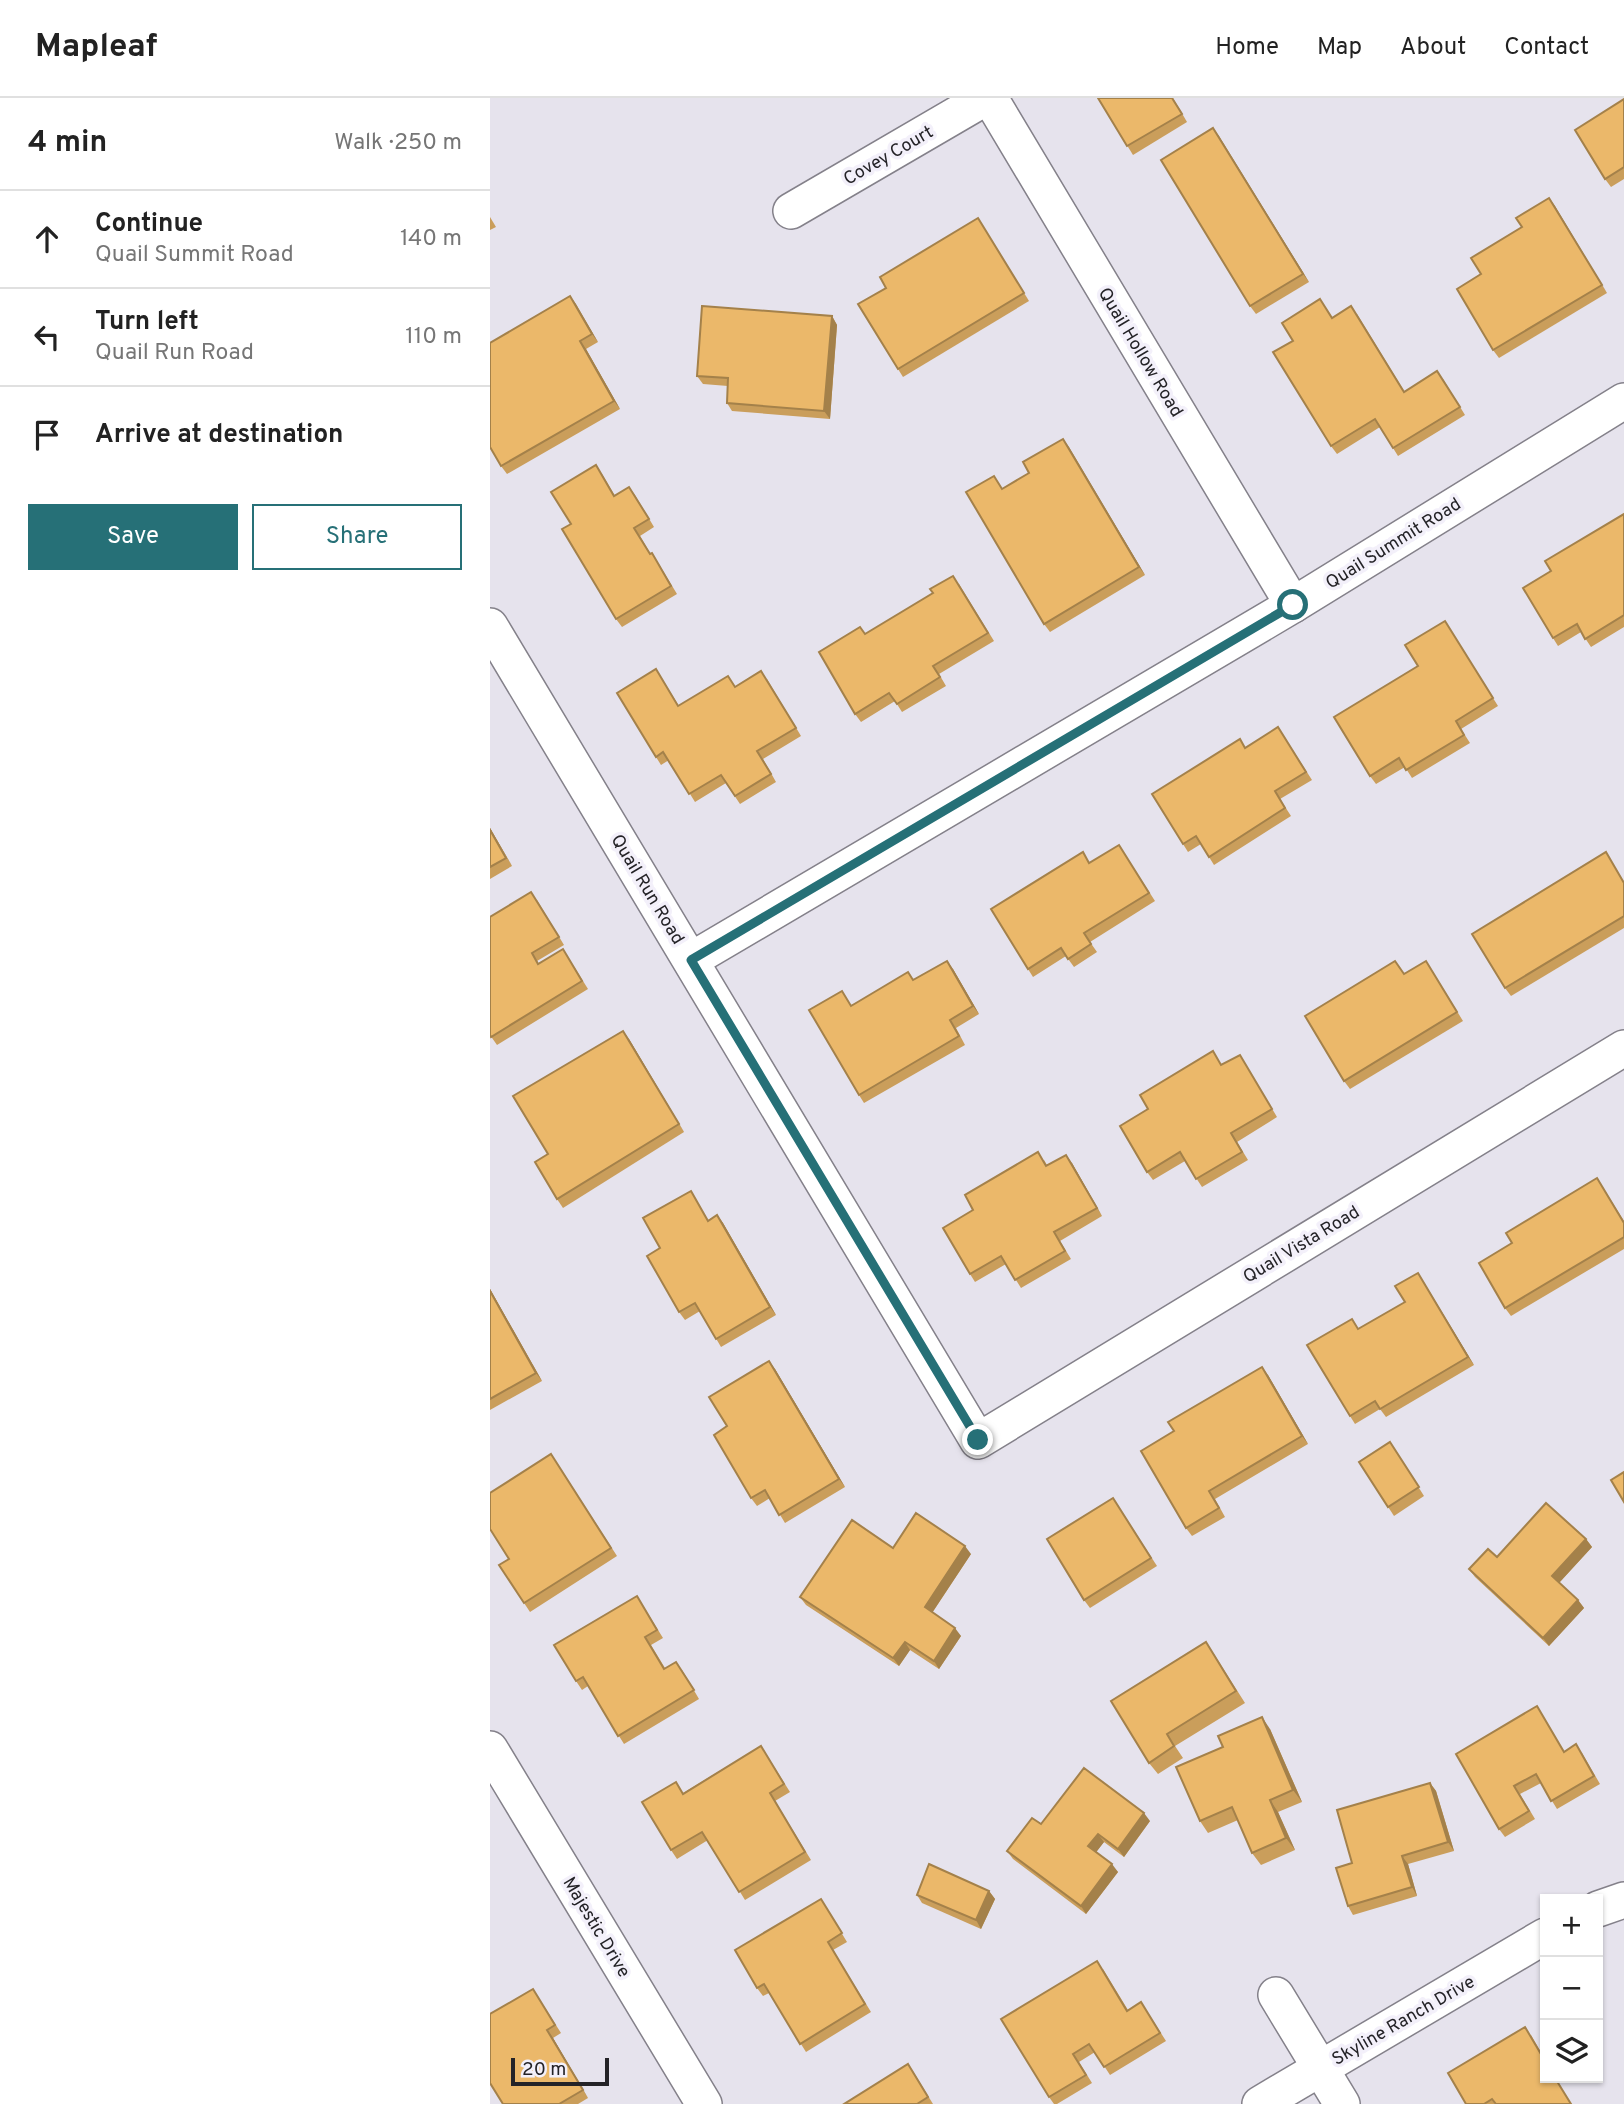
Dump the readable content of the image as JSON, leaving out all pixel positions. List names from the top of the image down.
{
  "streets": {
    "street": [
      "Covey Court",
      "Quail Hollow Road",
      "Quail Summit Road",
      "Quail Run Road",
      "Quail Vista Road",
      "Majestic Drive",
      "Skyline Ranch Drive"
    ]
  },
  "crossings": [
    ["Covey Court", "Quail Hollow Road"],
    ["Quail Hollow Road", "Quail Summit Road"],
    ["Quail Summit Road", "Quail Run Road"],
    ["Quail Run Road", "Quail Vista Road"]
  ],
  "scale_bar": "20 m",
  "page": {
    "header": "Mapleaf",
    "nav": [
      "Home",
      "Map",
      "About",
      "Contact"
    ],
    "heading": ["4 min", "Walk · 250 m"],
    "list": [
      ["Continue", "Quail Summit Road", "140 m"],
      ["Turn left", "Quail Run Road", "110 m"],
      "Arrive at destination"
    ],
    "buttons": ["Save", "Share"],
    "map_buttons": ["+", "−"],
    "scale": "20 m"
  }
}
